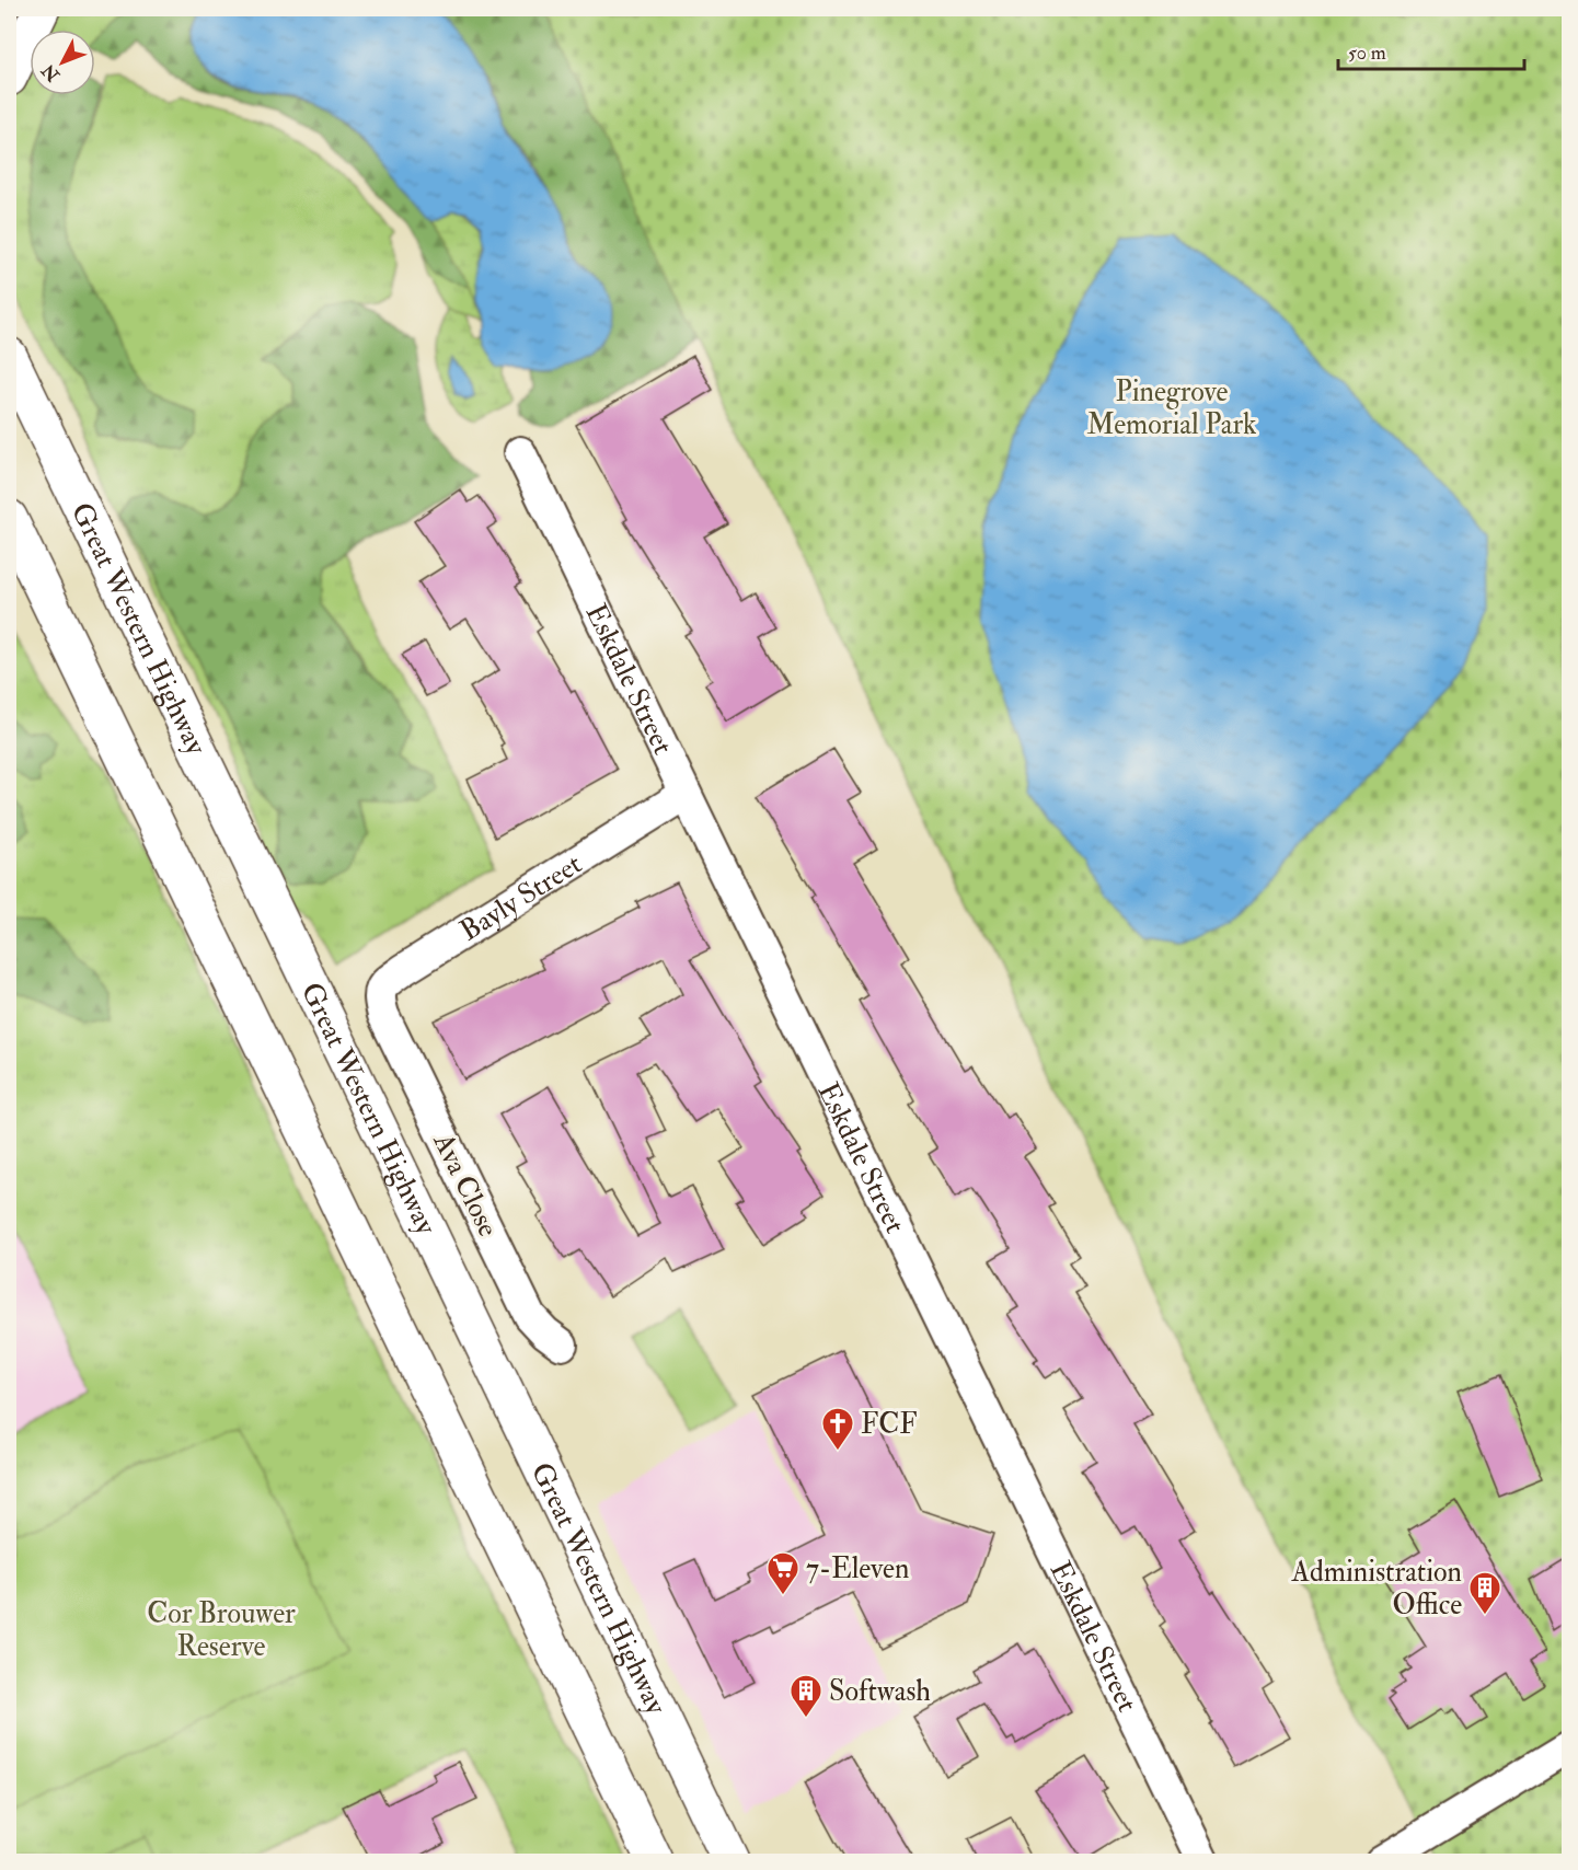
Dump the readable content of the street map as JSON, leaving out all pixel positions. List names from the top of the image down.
{
  "streets": {
    "main road": ["Great Western Highway"],
    "street": ["Eskdale Street", "Bayly Street", "Ava Close"]
  },
  "crossings": [
    ["Eskdale Street", "Bayly Street"],
    ["Bayly Street", "Ava Close"]
  ],
  "parks": ["Pinegrove Memorial Park", "Cor Brouwer Reserve"],
  "places": {
    "church": ["FCF"],
    "supermarket": ["7-Eleven"],
    "building": ["Administration Office", "Softwash"]
  },
  "scale_bar": "50 m",
  "north": "bottom left"
}
